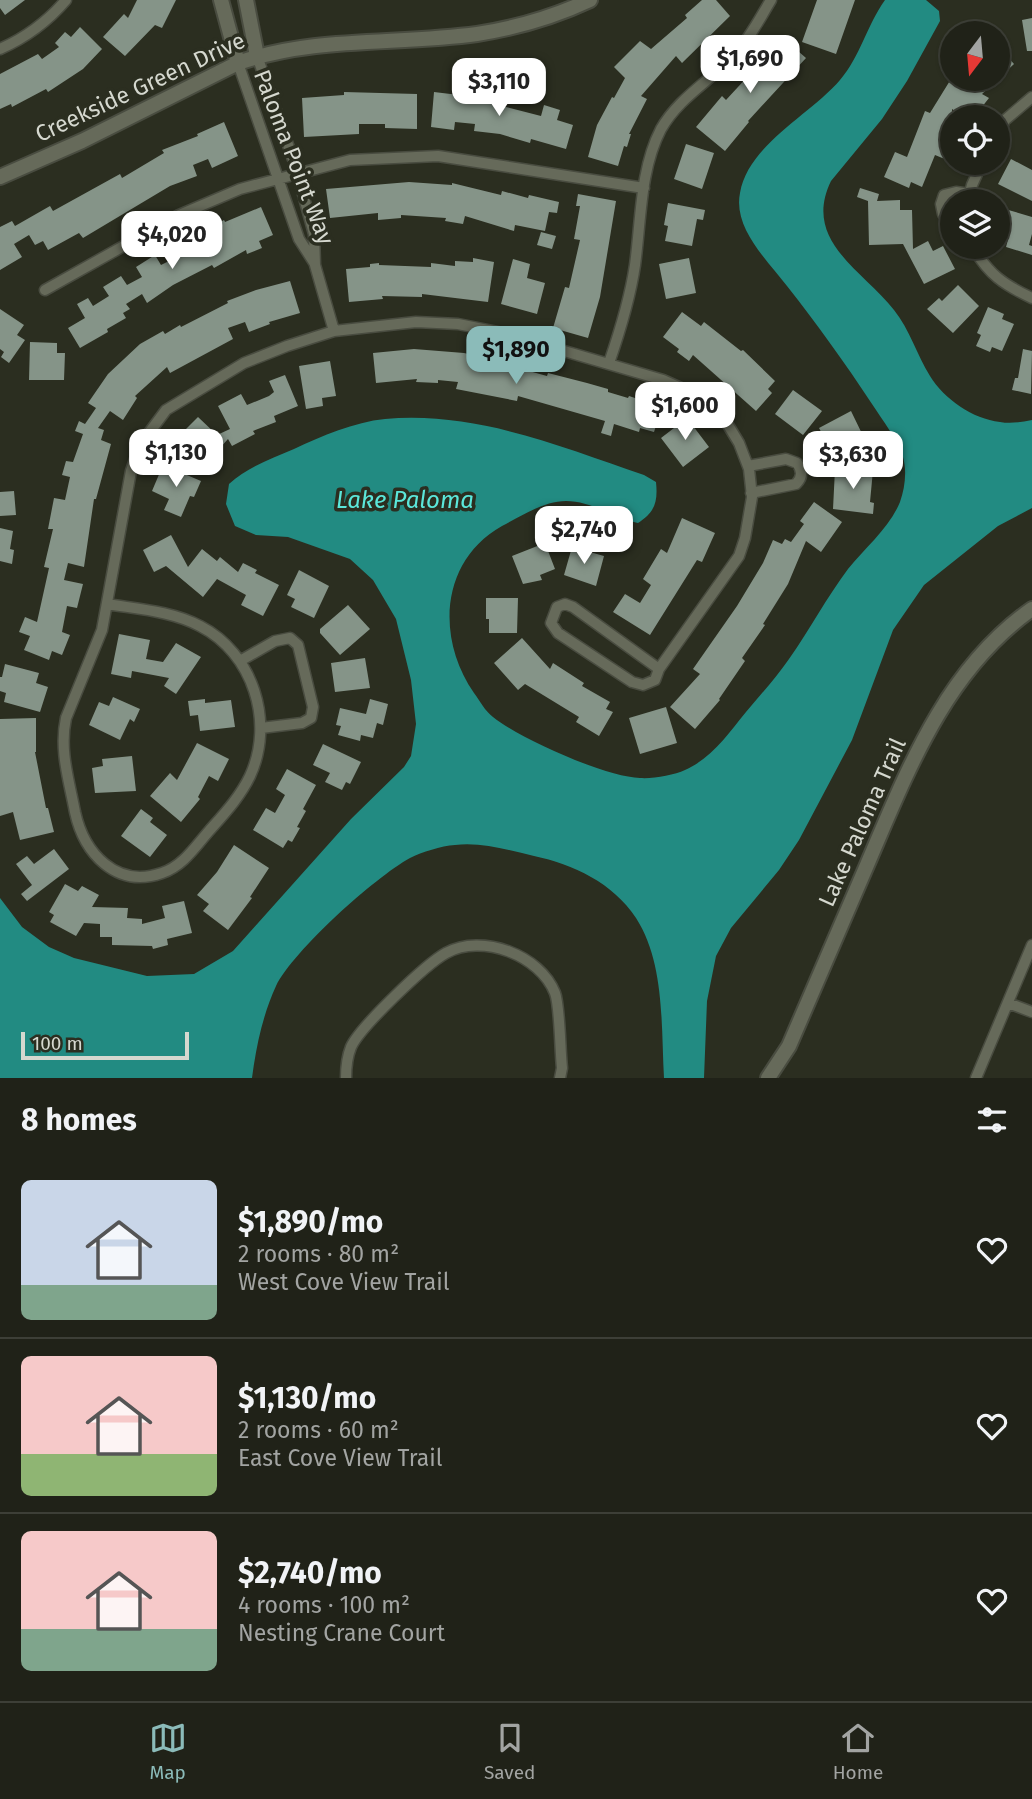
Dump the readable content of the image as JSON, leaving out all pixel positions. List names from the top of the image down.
{
  "streets": {
    "street": ["Creekside Green Drive", "Paloma Point Way", "Lake Paloma Trail"]
  },
  "crossings": [
    ["Creekside Green Drive", "Paloma Point Way"]
  ],
  "water": ["Lake Paloma"],
  "scale_bar": "100 m",
  "north": "bottom",
  "page": {
    "price": [
      "$1,690",
      "$3,110",
      "$4,020",
      "$1,890",
      "$1,600",
      "$1,130",
      "$3,630",
      "$2,740"
    ],
    "scale": "100 m",
    "heading": "8 homes",
    "list": [
      {
        "name": "$1,890/mo",
        "note": "2 rooms · 80 m² · West Cove View Trail"
      },
      {
        "name": "$1,130/mo",
        "note": "2 rooms · 60 m² · East Cove View Trail"
      },
      {
        "name": "$2,740/mo",
        "note": "4 rooms · 100 m² · Nesting Crane Court"
      }
    ],
    "tabs": ["Map", "Saved", "Home"]
  }
}
